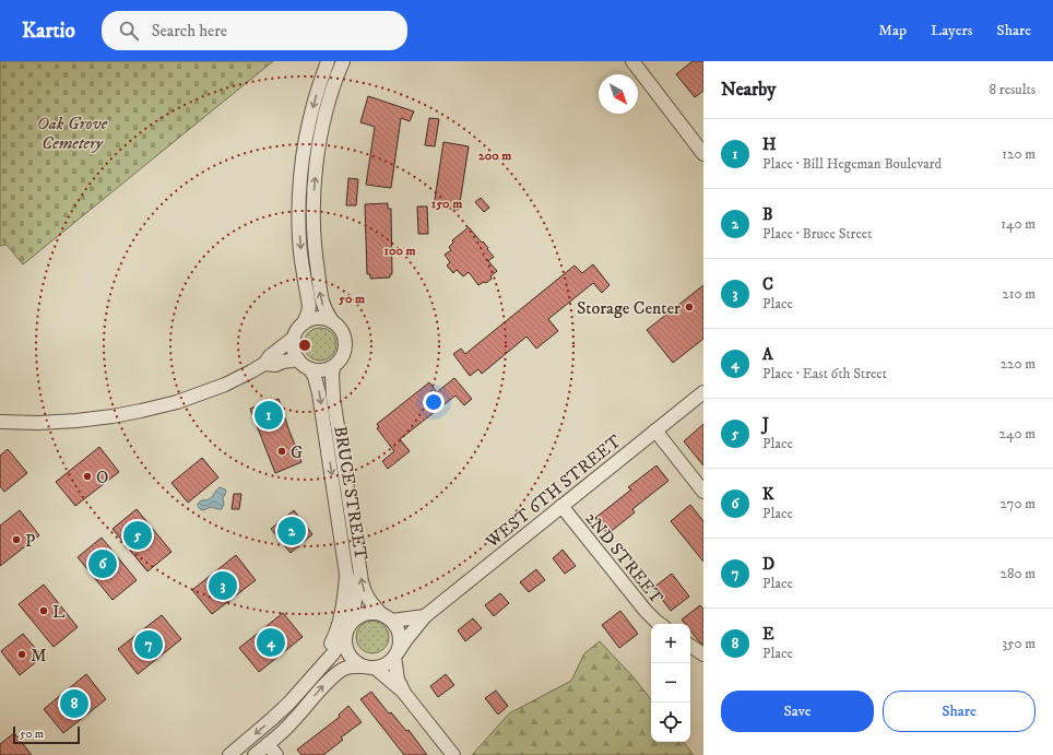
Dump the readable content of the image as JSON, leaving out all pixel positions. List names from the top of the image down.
{
  "streets": {
    "street": ["WEST 6TH STREET", "BRUCE STREET", "2ND STREET"]
  },
  "crossings": [
    ["WEST 6TH STREET", "BRUCE STREET"],
    ["WEST 6TH STREET", "2ND STREET"]
  ],
  "parks": ["Oak Grove Cemetery"],
  "places": [
    "Storage Center",
    "G",
    "O",
    "P",
    "L",
    "M"
  ],
  "scale_bar": "50 m",
  "north": "bottom right",
  "page": {
    "header": "Kartio",
    "search": "Search here",
    "nav": ["Map", "Layers", "Share"],
    "heading": ["Nearby", "8 results"],
    "list": [
      {
        "mark": "1",
        "name": "H",
        "note": "Place · Bill Hegeman Boulevard",
        "value": "120 m"
      },
      {
        "mark": "2",
        "name": "B",
        "note": "Place · Bruce Street",
        "value": "140 m"
      },
      {
        "mark": "3",
        "name": "C",
        "note": "Place",
        "value": "210 m"
      },
      {
        "mark": "4",
        "name": "A",
        "note": "Place · East 6th Street",
        "value": "220 m"
      },
      {
        "mark": "5",
        "name": "J",
        "note": "Place",
        "value": "240 m"
      },
      {
        "mark": "6",
        "name": "K",
        "note": "Place",
        "value": "270 m"
      },
      {
        "mark": "7",
        "name": "D",
        "note": "Place",
        "value": "280 m"
      },
      {
        "mark": "8",
        "name": "E",
        "note": "Place",
        "value": "350 m"
      }
    ],
    "pins": [
      "1",
      "2",
      "5",
      "6",
      "3",
      "4",
      "7",
      "8"
    ],
    "map_buttons": ["+", "−"],
    "buttons": ["Save", "Share"],
    "scale": "50 m"
  },
  "rings": [
    "200 m",
    "150 m",
    "100 m",
    "50 m"
  ]
}
